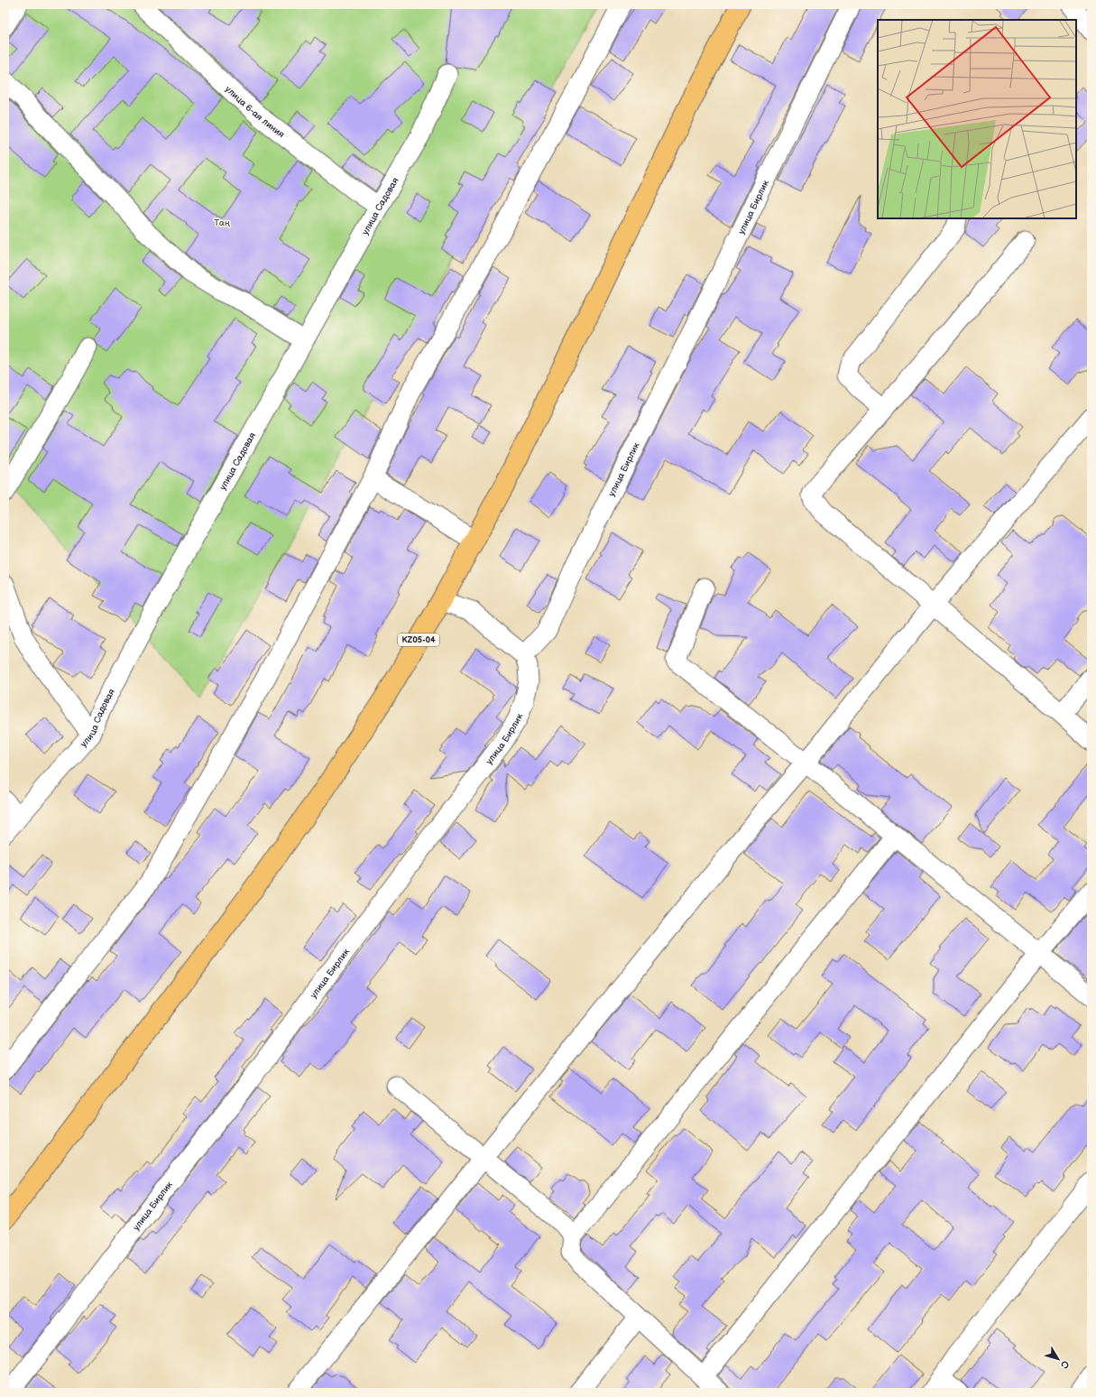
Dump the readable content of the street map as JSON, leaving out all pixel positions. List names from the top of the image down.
{
  "streets": {
    "main road": ["KZ05-04"],
    "street": ["улица 6-ая линия", "улица Садовая", "улица Бирлик"]
  },
  "crossings": [
    ["улица 6-ая линия", "улица Садовая"]
  ],
  "parks": ["Таң"],
  "north": "bottom right"
}
